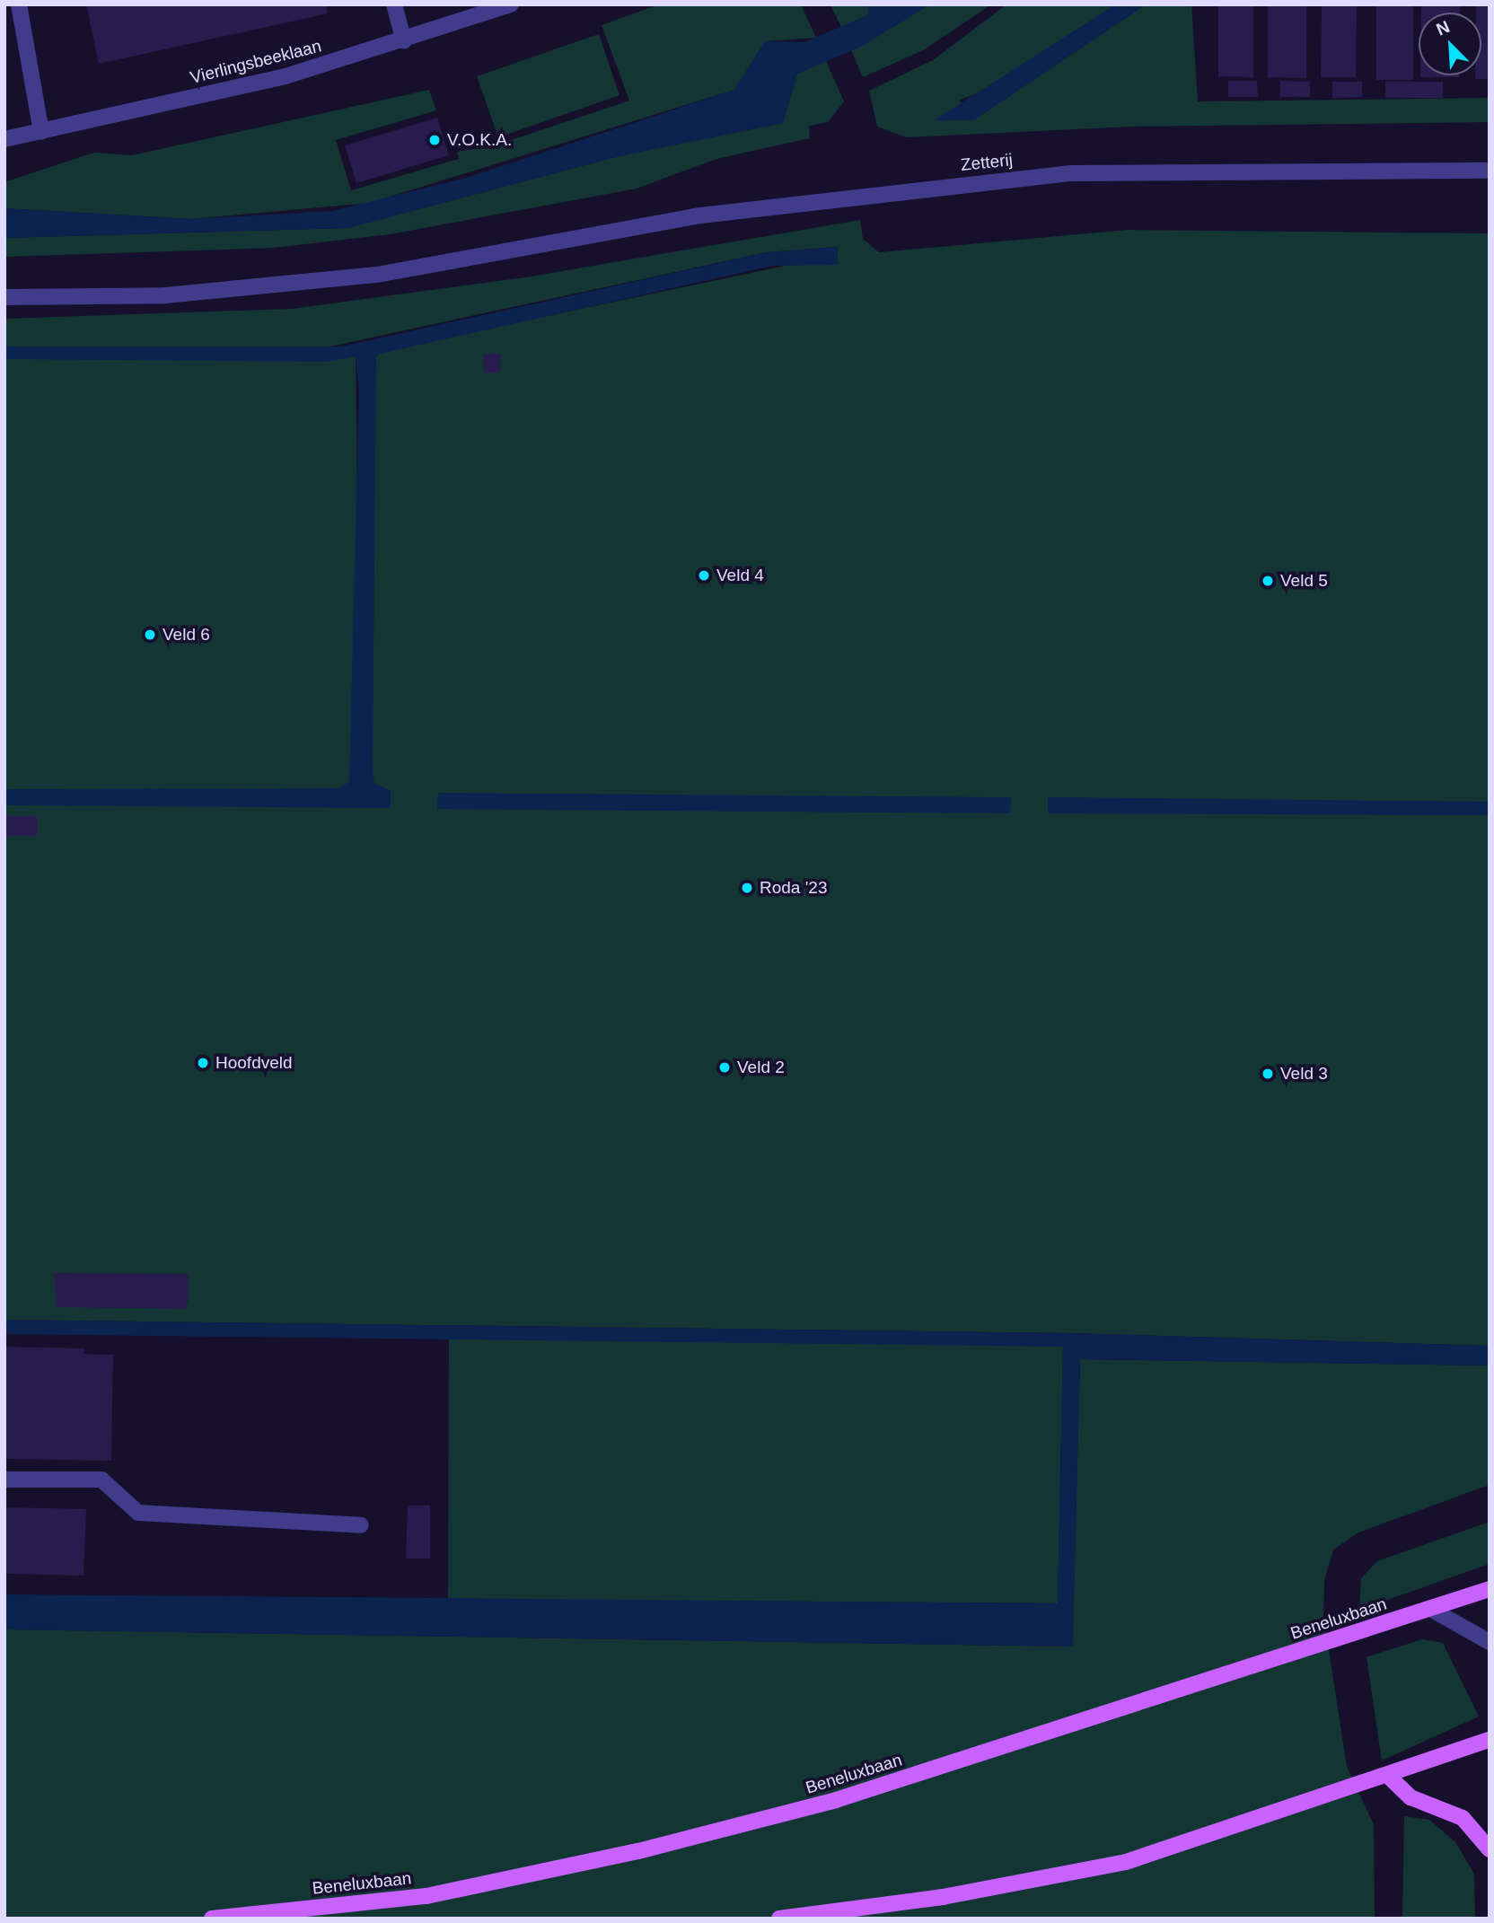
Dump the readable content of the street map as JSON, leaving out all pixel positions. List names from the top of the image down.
{
  "streets": {
    "main road": ["Beneluxbaan"],
    "street": ["Vierlingsbeeklaan", "Zetterij"]
  },
  "places": [
    "V.O.K.A.",
    "Veld 4",
    "Veld 5",
    "Veld 6",
    "Roda '23",
    "Hoofdveld",
    "Veld 2",
    "Veld 3"
  ],
  "north": "top left"
}
